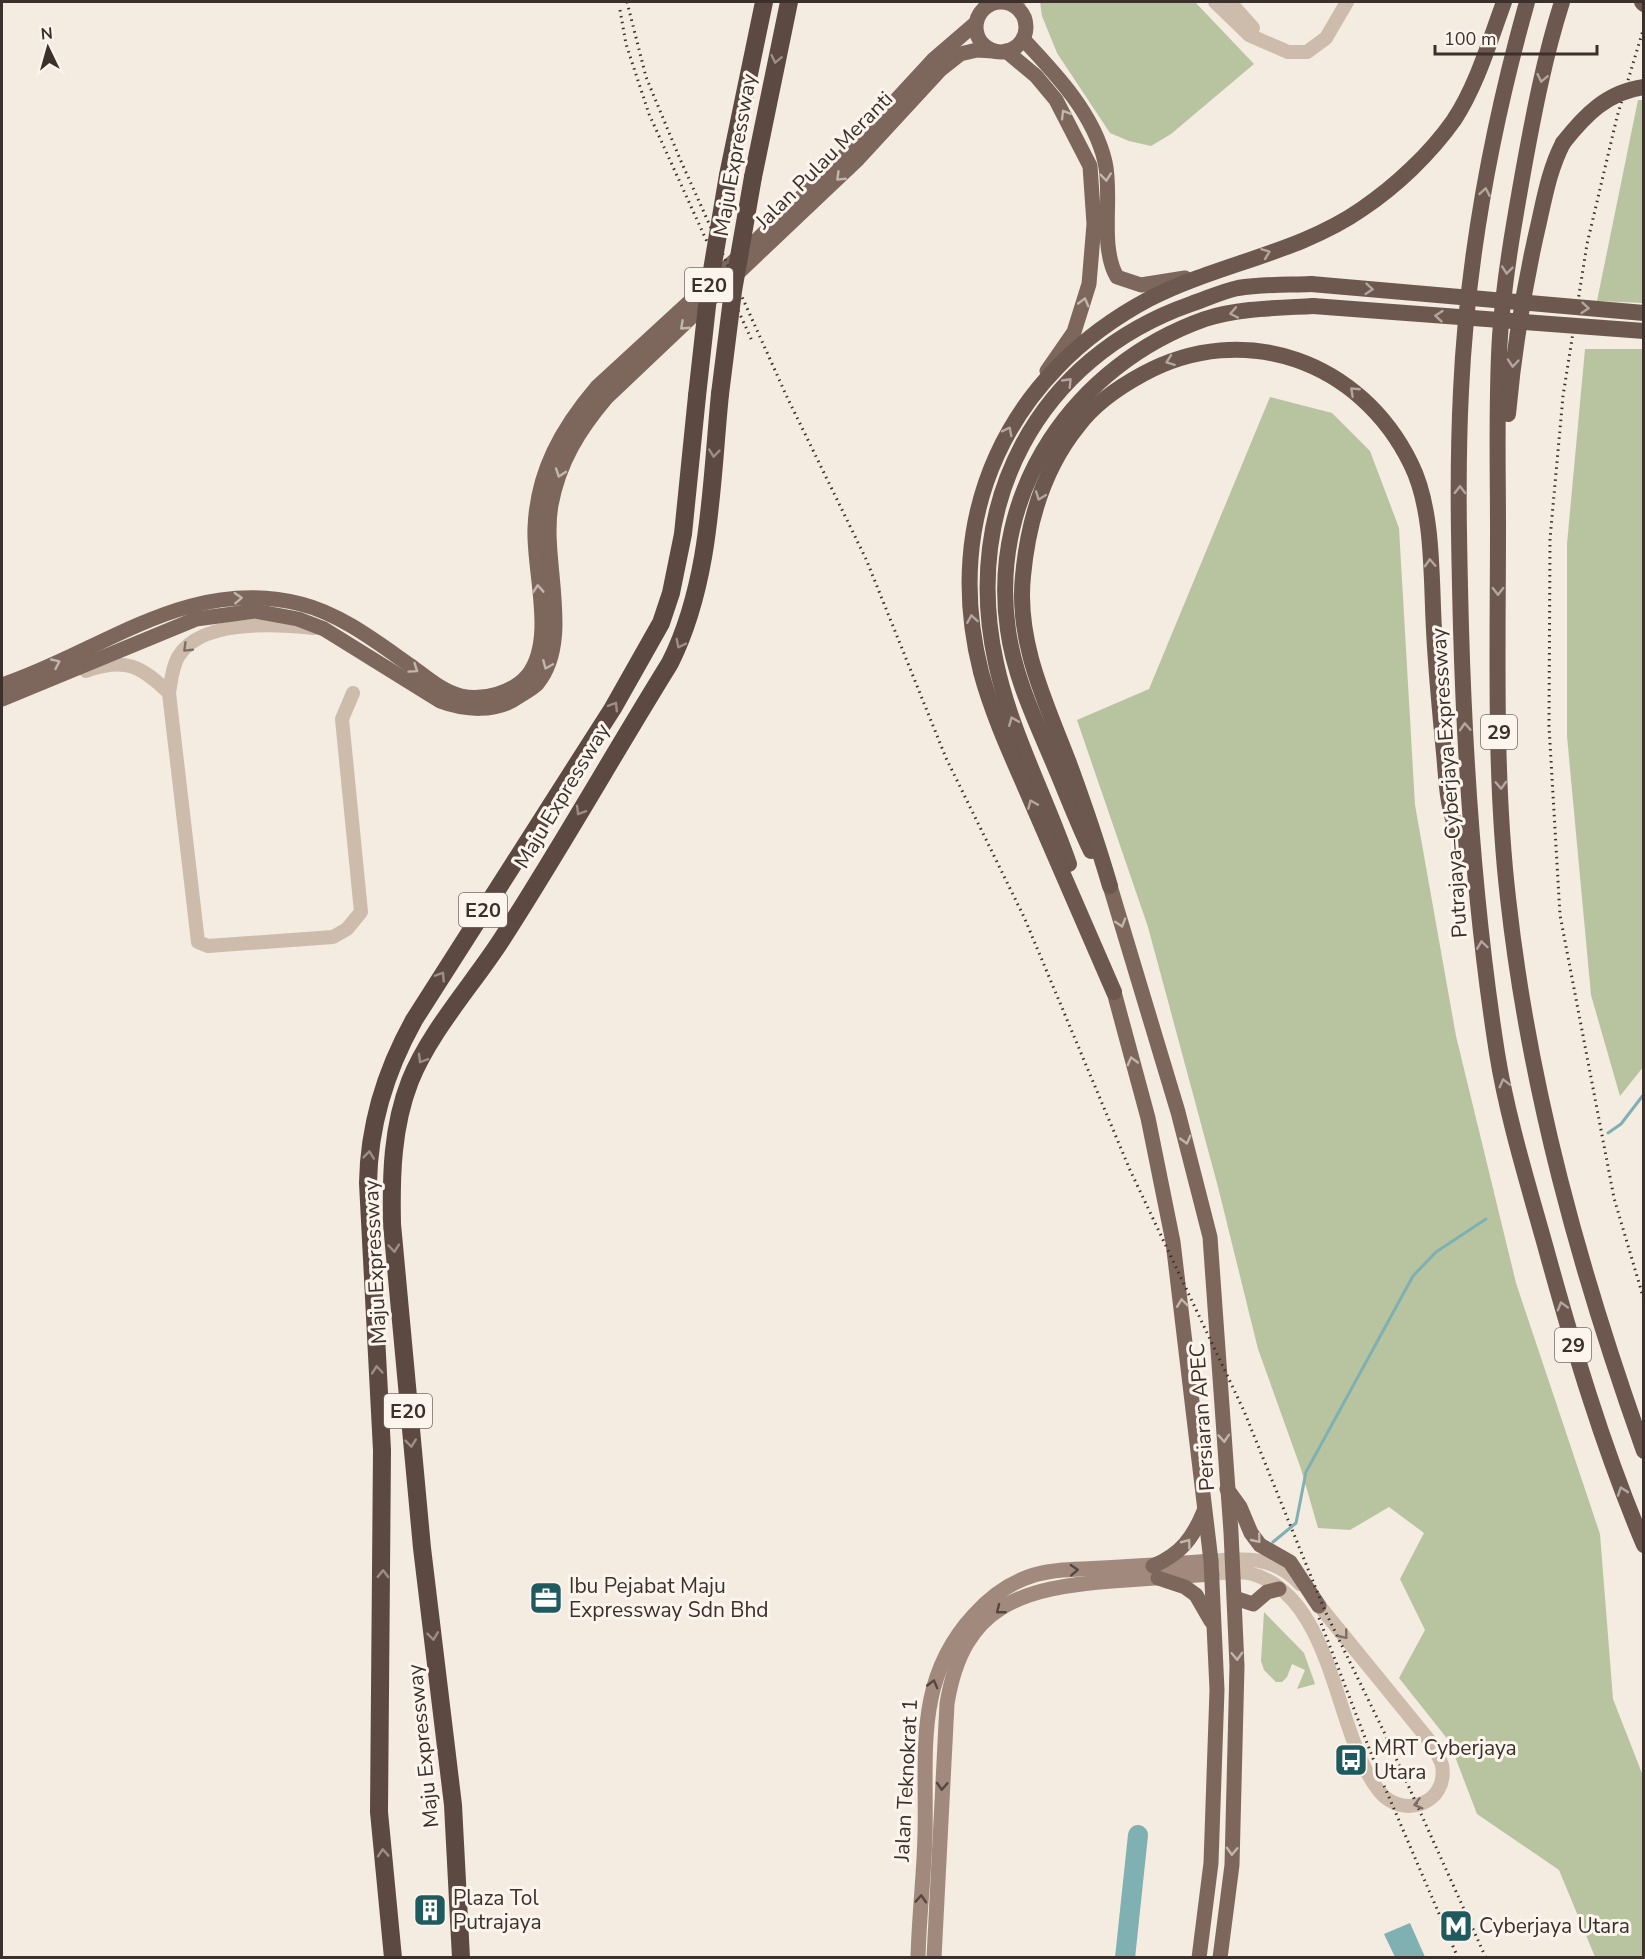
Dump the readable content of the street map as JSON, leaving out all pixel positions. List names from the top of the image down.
{
  "streets": {
    "highway": [
      "Maju Expressway",
      "E20",
      "29",
      "Putrajaya–Cyberjaya Expressway"
    ],
    "main road": ["Jalan Pulau Meranti", "Persiaran APEC", "Jalan Teknokrat 1"]
  },
  "crossings": [
    ["Persiaran APEC", "Jalan Teknokrat 1"]
  ],
  "places": {
    "office": ["Ibu Pejabat Maju Expressway Sdn Bhd"],
    "bus stop": ["MRT Cyberjaya Utara"],
    "building": ["Plaza Tol Putrajaya"],
    "metro station": ["Cyberjaya Utara"]
  },
  "scale_bar": "100 m",
  "north": "top"
}
